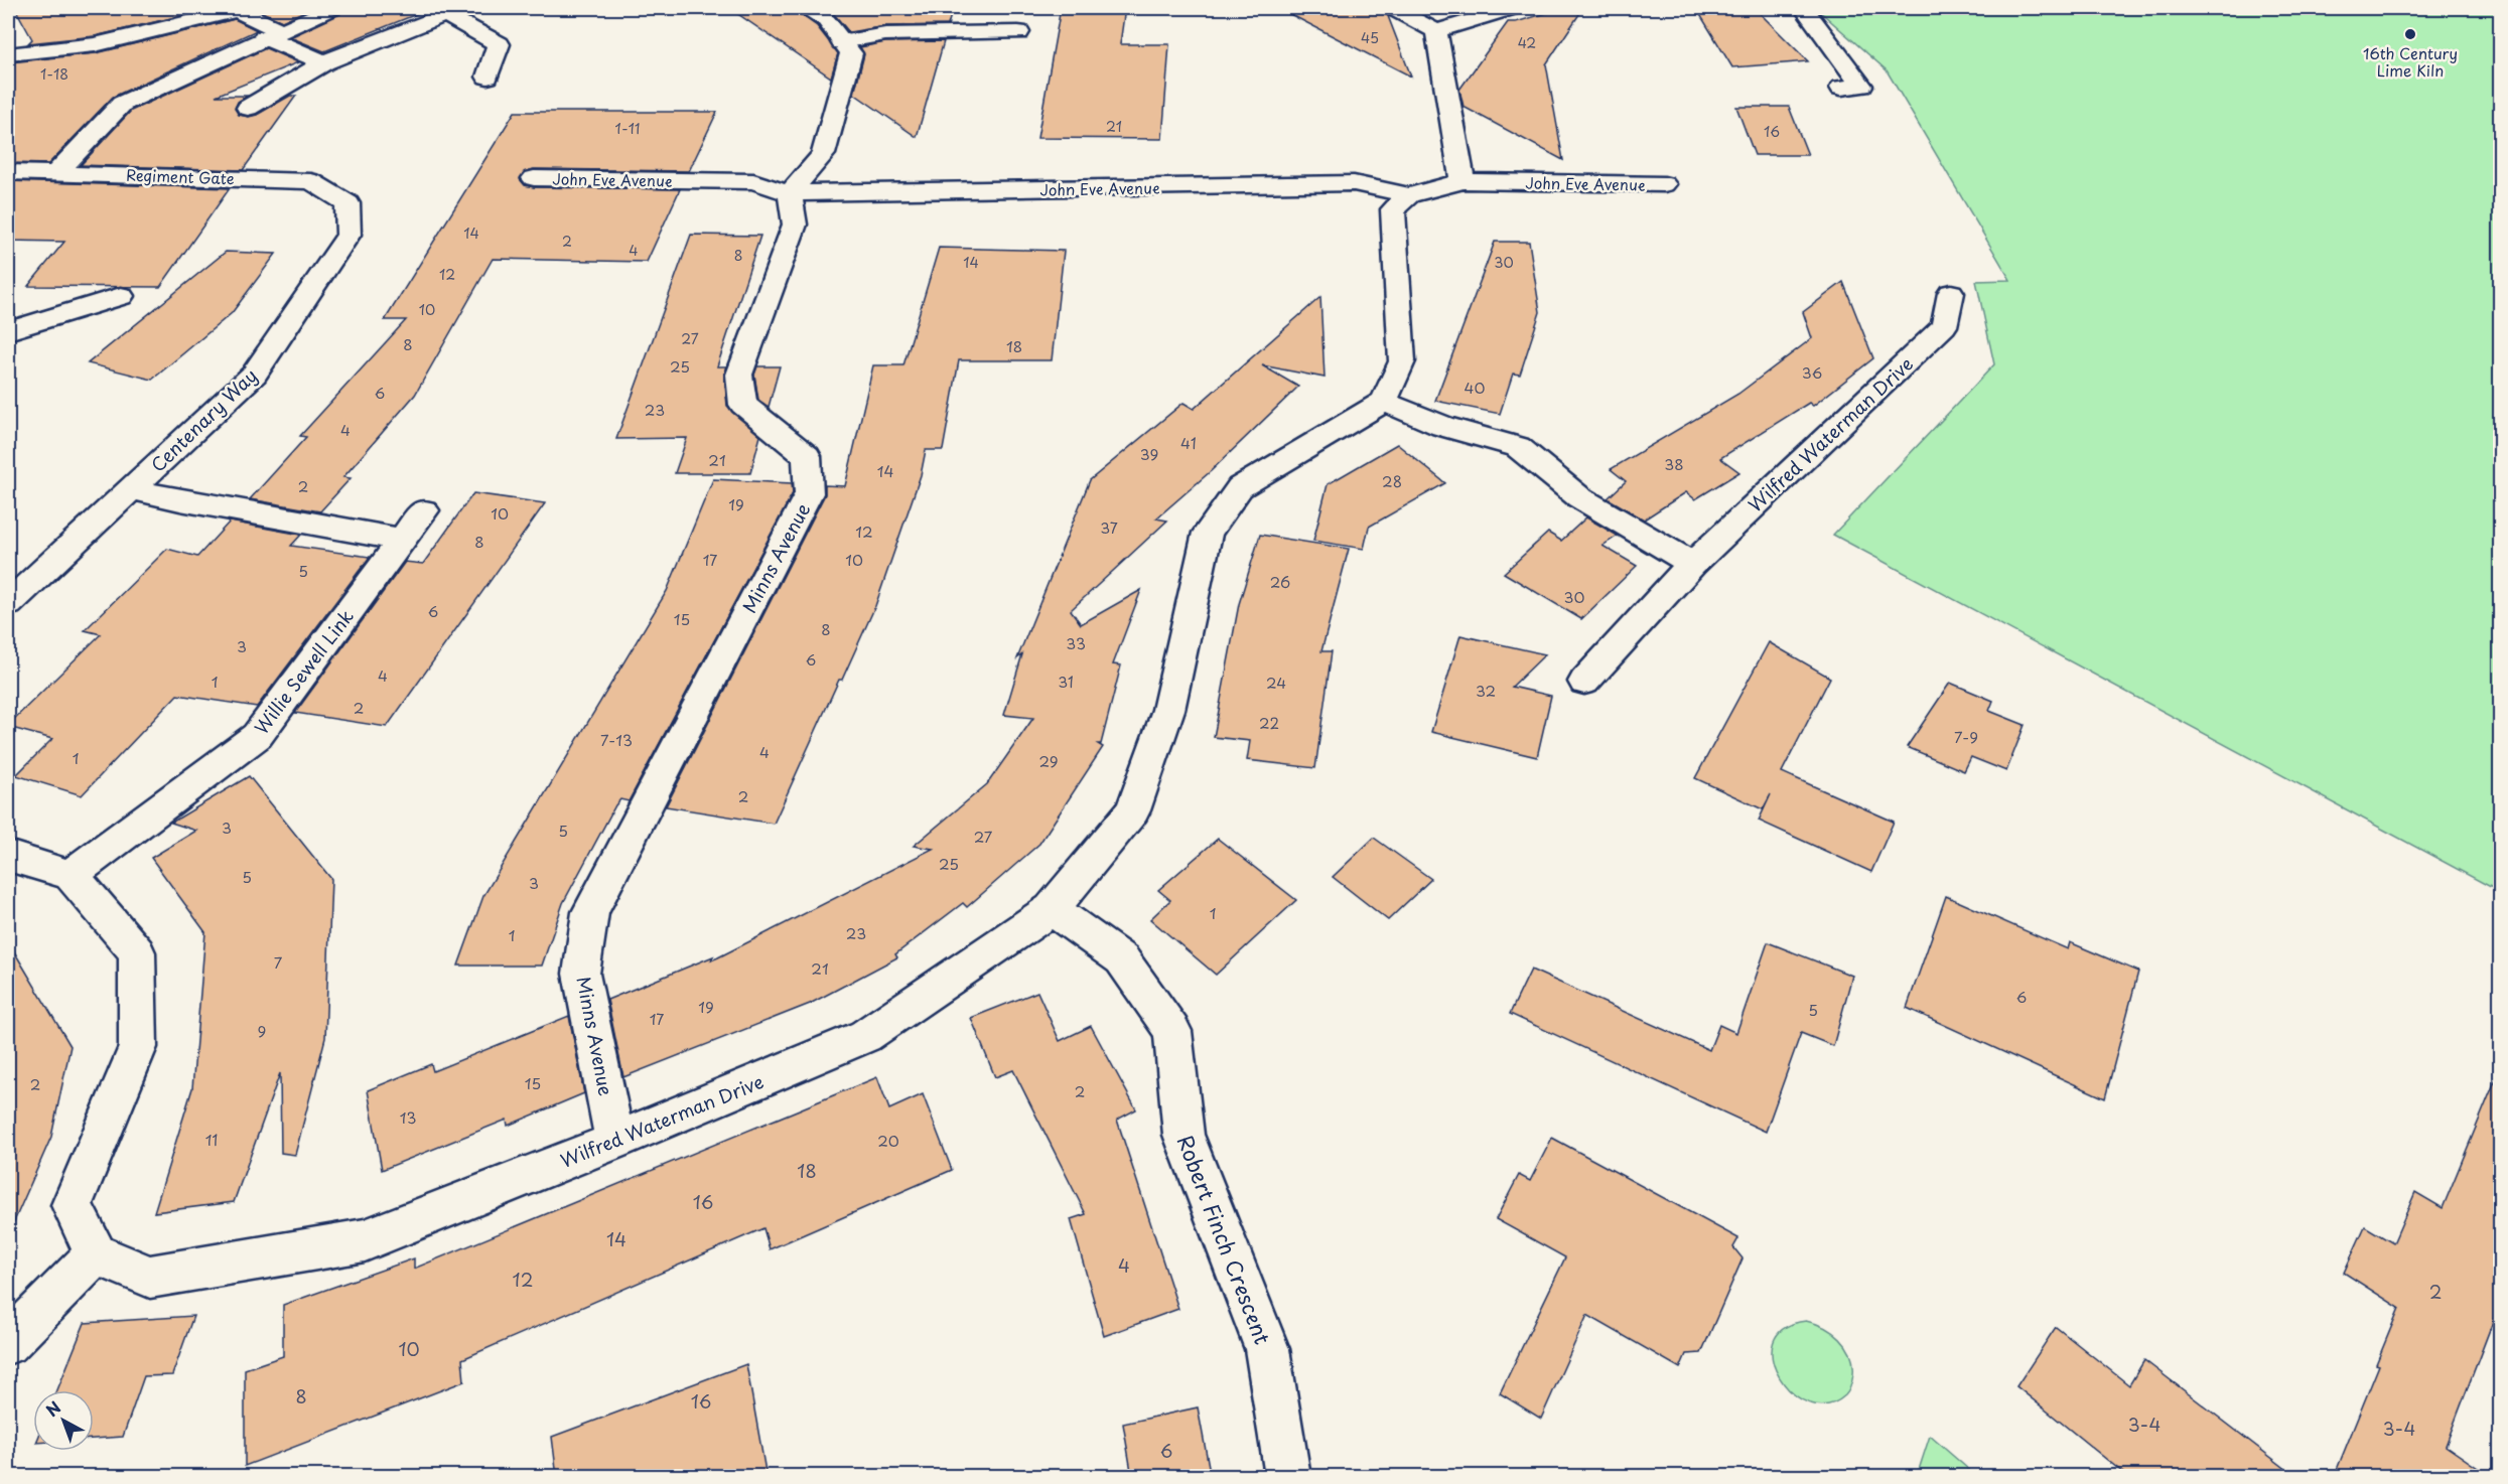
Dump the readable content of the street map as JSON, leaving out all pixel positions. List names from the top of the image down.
{
  "streets": {
    "street": [
      "Regiment Gate",
      "John Eve Avenue",
      "Centenary Way",
      "Wilfred Waterman Drive",
      "Minns Avenue",
      "Willie Sewell Link",
      "Robert Finch Crescent"
    ]
  },
  "crossings": [
    ["Regiment Gate", "Centenary Way"],
    ["John Eve Avenue", "Minns Avenue"],
    ["Wilfred Waterman Drive", "Minns Avenue"],
    ["Wilfred Waterman Drive", "Robert Finch Crescent"]
  ],
  "places": ["16th Century Lime Kiln"],
  "house_numbers": [
    "45",
    "42",
    "1-18",
    "21",
    "1-11",
    "16",
    "14",
    "2",
    "4",
    "8",
    "14",
    "30",
    "12",
    "10",
    "27",
    "8",
    "18",
    "25",
    "36",
    "40",
    "6",
    "23",
    "4",
    "41",
    "39",
    "21",
    "38",
    "14",
    "28",
    "2",
    "19",
    "10",
    "37",
    "12",
    "8",
    "17",
    "10",
    "5",
    "26",
    "30",
    "6",
    "15",
    "8",
    "33",
    "3",
    "6",
    "4",
    "1",
    "31",
    "24",
    "32",
    "2",
    "22",
    "7-9",
    "7-13",
    "4",
    "1",
    "29",
    "2",
    "3",
    "5",
    "27",
    "25",
    "5",
    "3",
    "1",
    "23",
    "1",
    "7",
    "21",
    "6",
    "19",
    "5",
    "17",
    "9",
    "15",
    "2",
    "2",
    "13",
    "11",
    "20",
    "18",
    "16",
    "14",
    "4",
    "12",
    "2",
    "10",
    "8",
    "16",
    "3-4",
    "3-4",
    "6"
  ],
  "north": "top left"
}
